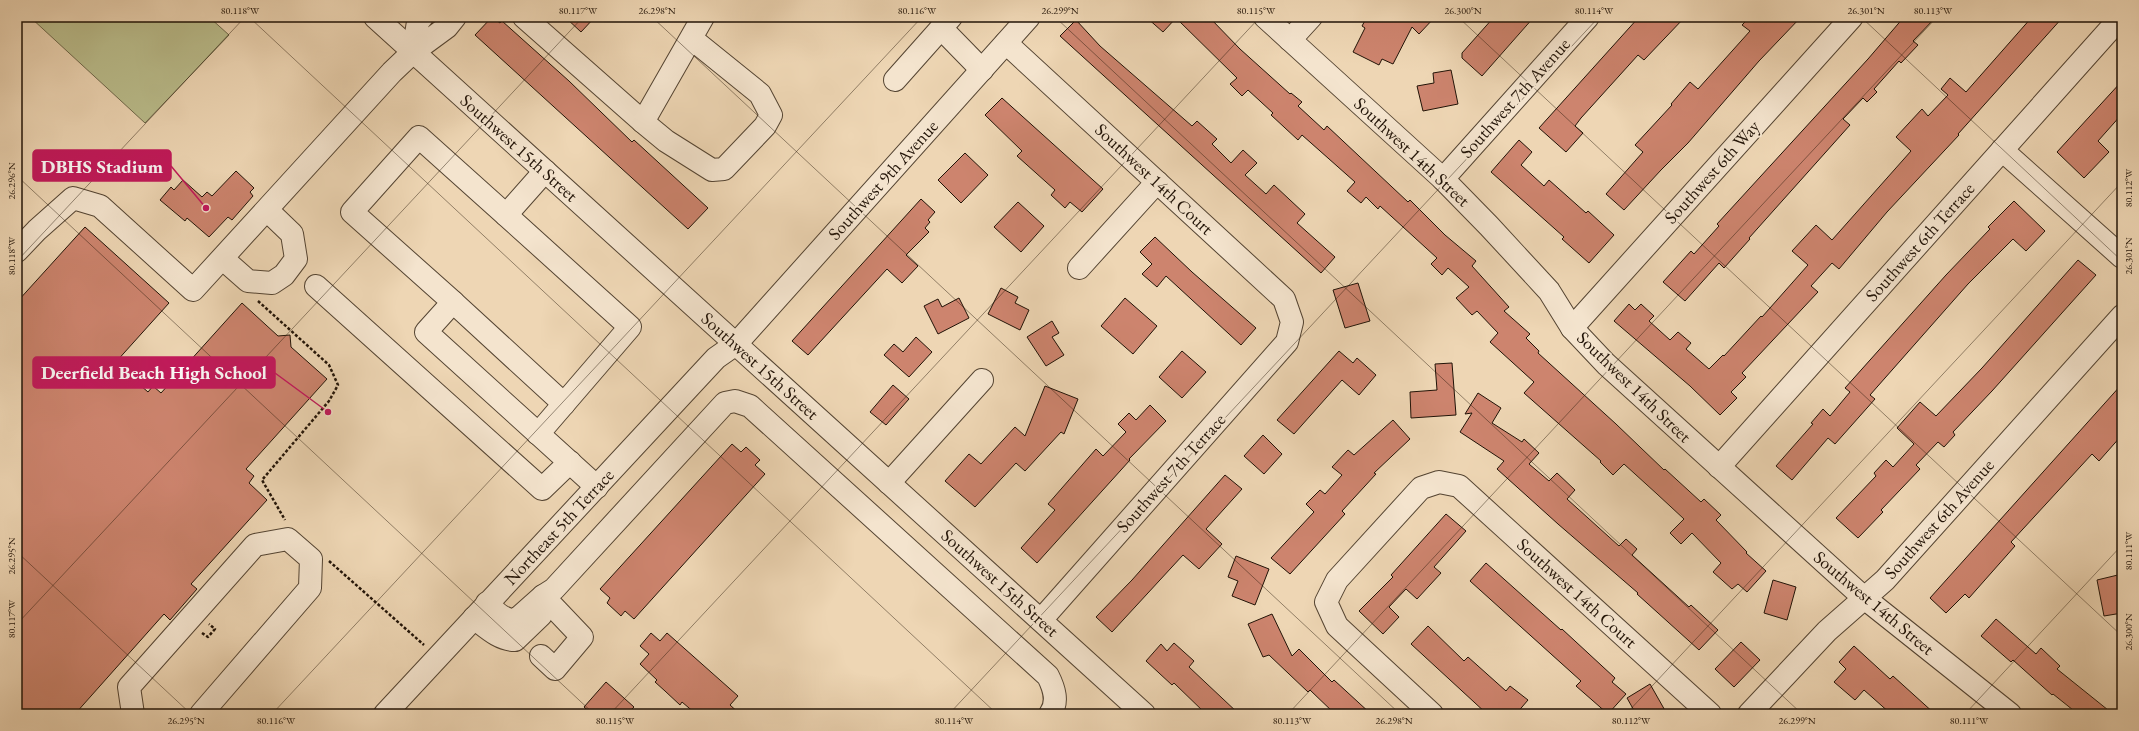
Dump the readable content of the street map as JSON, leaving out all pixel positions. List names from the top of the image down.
{
  "streets": {
    "street": [
      "Southwest 7th Avenue",
      "Southwest 15th Street",
      "Southwest 14th Street",
      "Southwest 6th Way",
      "Southwest 14th Court",
      "Southwest 9th Avenue",
      "Southwest 6th Terrace",
      "Southwest 7th Terrace",
      "Southwest 6th Avenue",
      "Northeast 5th Terrace"
    ]
  },
  "crossings": [
    ["Southwest 7th Avenue", "Southwest 14th Street"],
    ["Southwest 15th Street", "Southwest 9th Avenue"],
    ["Southwest 15th Street", "Southwest 7th Terrace"],
    ["Southwest 15th Street", "Northeast 5th Terrace"],
    ["Southwest 14th Street", "Southwest 6th Way"],
    ["Southwest 14th Street", "Southwest 6th Terrace"],
    ["Southwest 14th Street", "Southwest 6th Avenue"],
    ["Southwest 14th Court", "Southwest 9th Avenue"],
    ["Southwest 14th Court", "Southwest 7th Terrace"],
    ["Southwest 9th Avenue", "Northeast 5th Terrace"]
  ],
  "places": ["DBHS Stadium", "Deerfield Beach High School"],
  "coordinates": [
    "80.118°W",
    "80.117°W",
    "26.298°N",
    "80.116°W",
    "26.299°N",
    "80.115°W",
    "26.300°N",
    "80.114°W",
    "26.301°N",
    "80.113°W",
    "26.296°N",
    "80.112°W",
    "80.111°W",
    "26.295°N"
  ]
}
